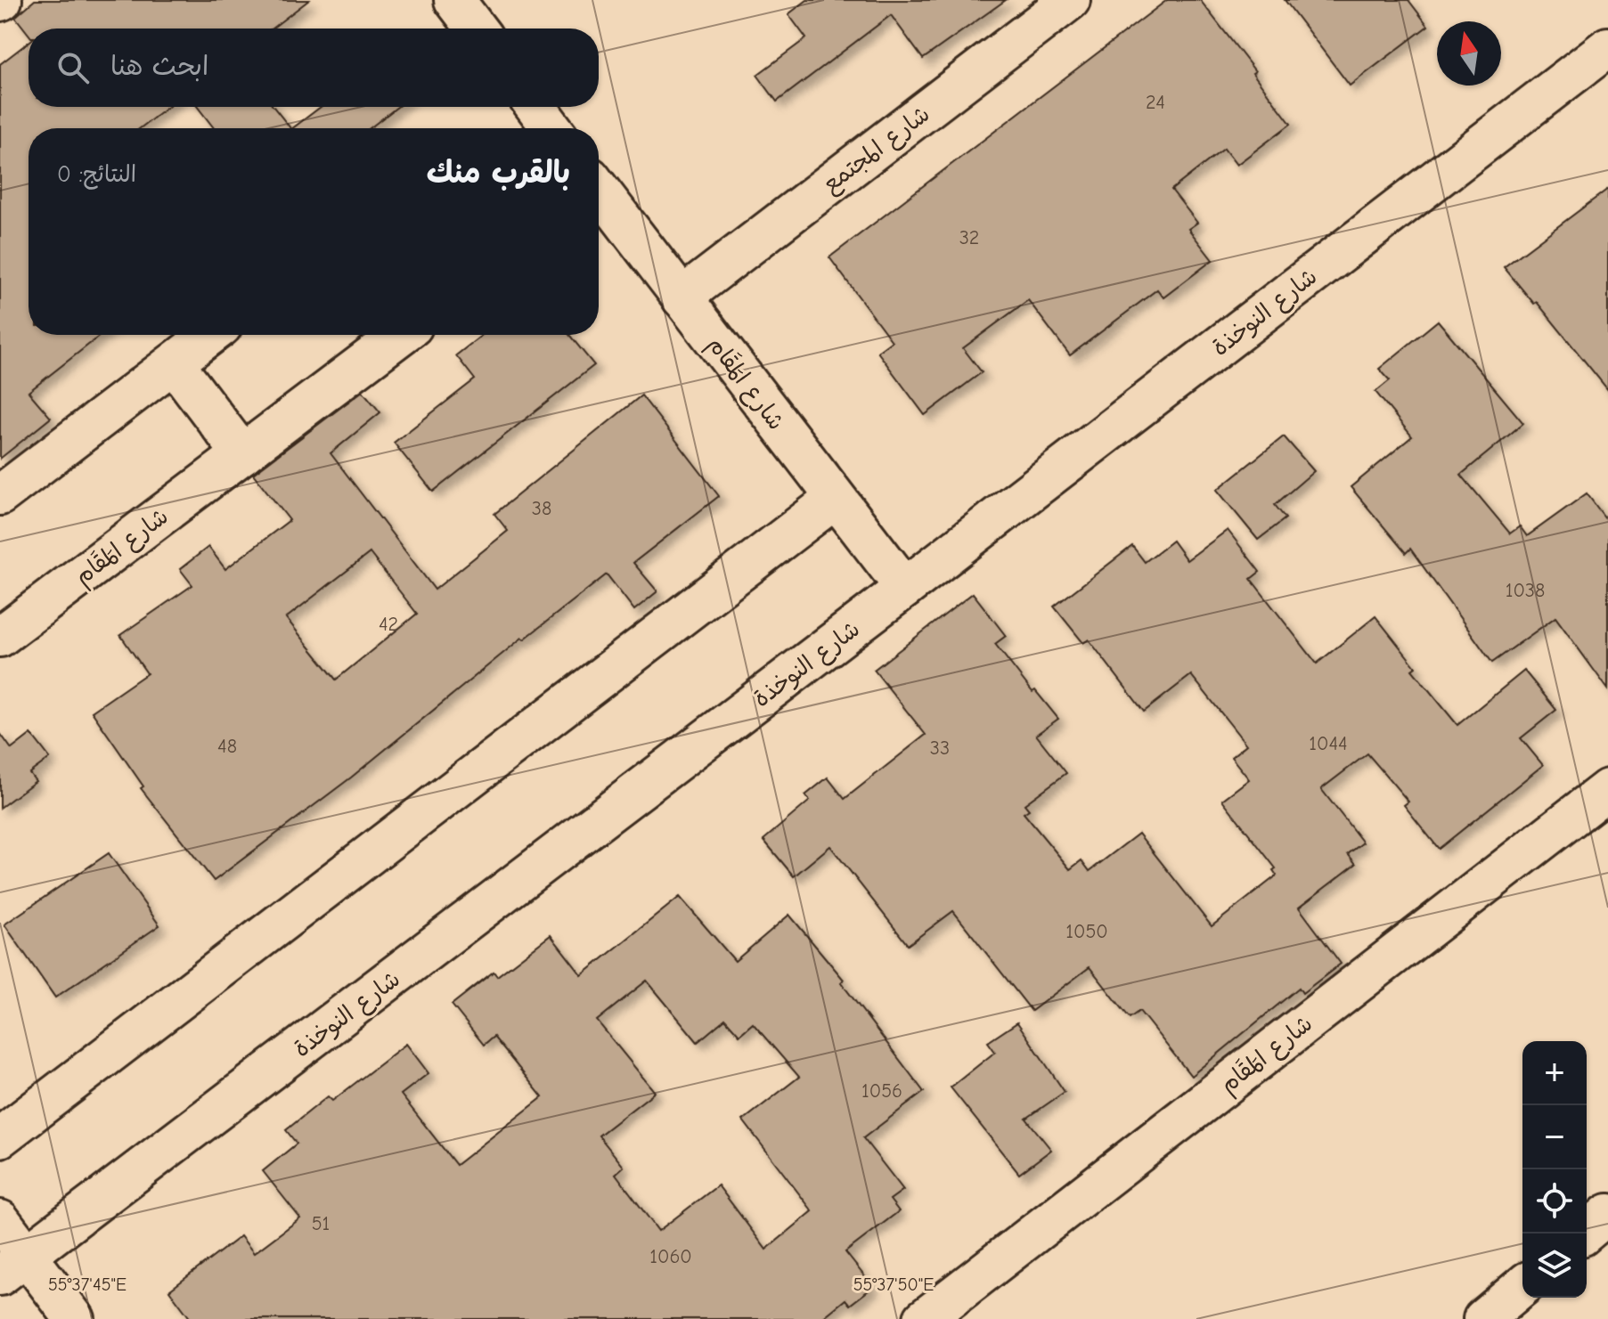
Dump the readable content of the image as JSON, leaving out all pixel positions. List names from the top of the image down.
{
  "streets": {
    "main road": ["شارع المجتمع", "شارع النوخذة", "شارع المَقَام"]
  },
  "crossings": [
    ["شارع المجتمع", "شارع المَقَام"],
    ["شارع النوخذة", "شارع المَقَام"]
  ],
  "house_numbers": [
    "24",
    "32",
    "38",
    "1038",
    "42",
    "1044",
    "48",
    "33",
    "1050",
    "1056",
    "51",
    "1060"
  ],
  "north": "top",
  "page": {
    "search": "ابحث هنا",
    "heading": ["بالقرب منك", "النتائج: 0"],
    "map_buttons": ["+", "−"]
  },
  "coordinates": ["55°37'45\"E", "55°37'50\"E"]
}
